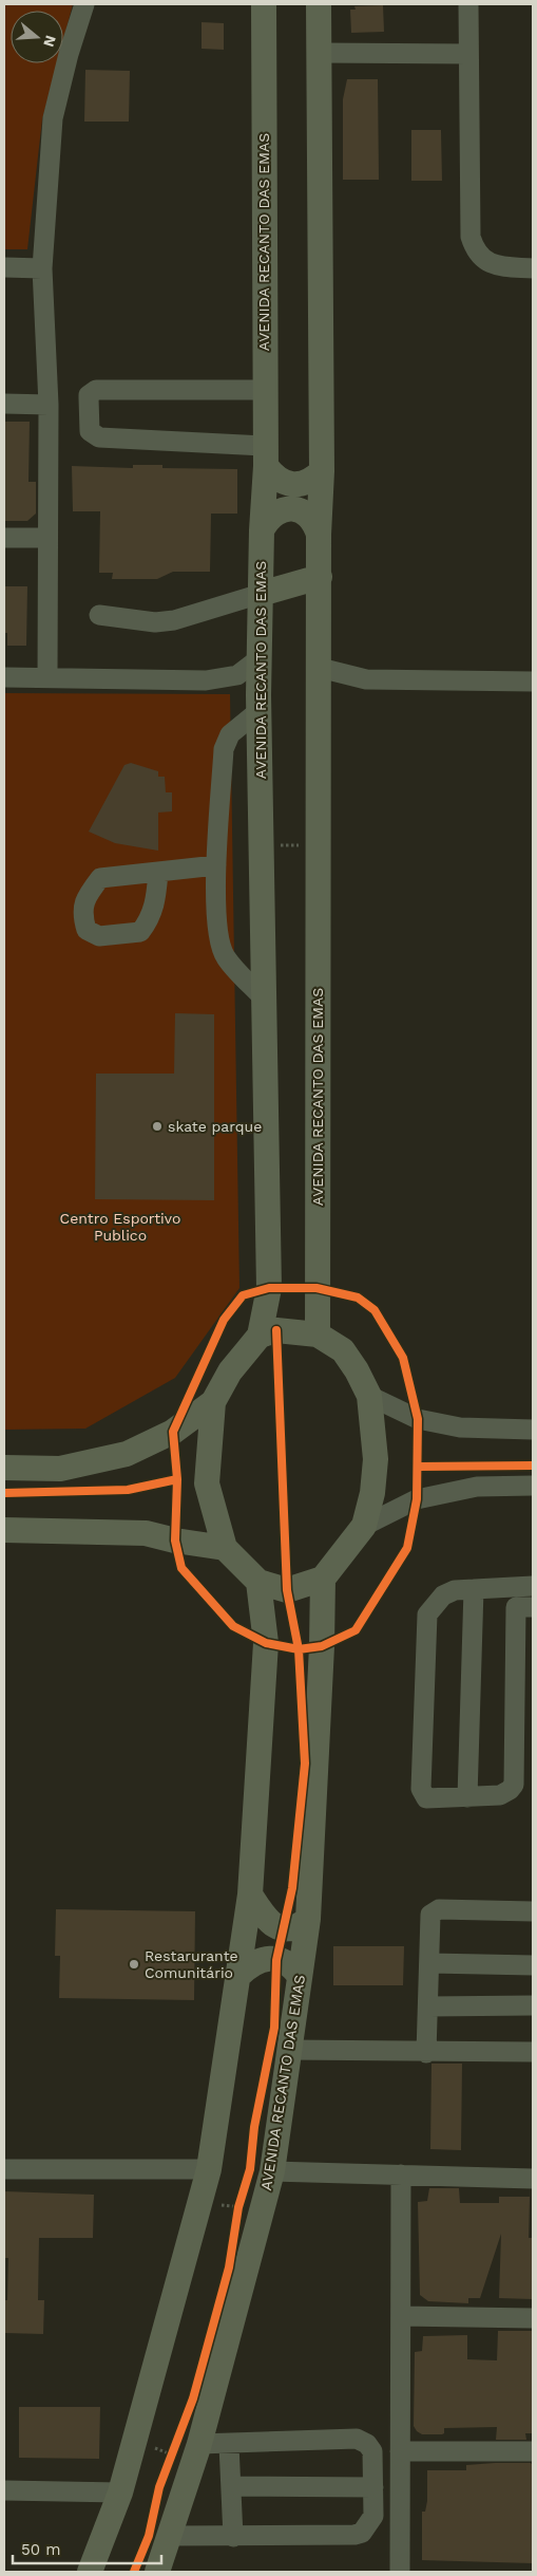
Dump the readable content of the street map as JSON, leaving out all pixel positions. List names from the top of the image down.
{
  "streets": {
    "main road": ["AVENIDA RECANTO DAS EMAS"]
  },
  "parks": ["Centro Esportivo Publico"],
  "places": ["skate parque", "Restarurante Comunitário"],
  "scale_bar": "50 m",
  "north": "right"
}
